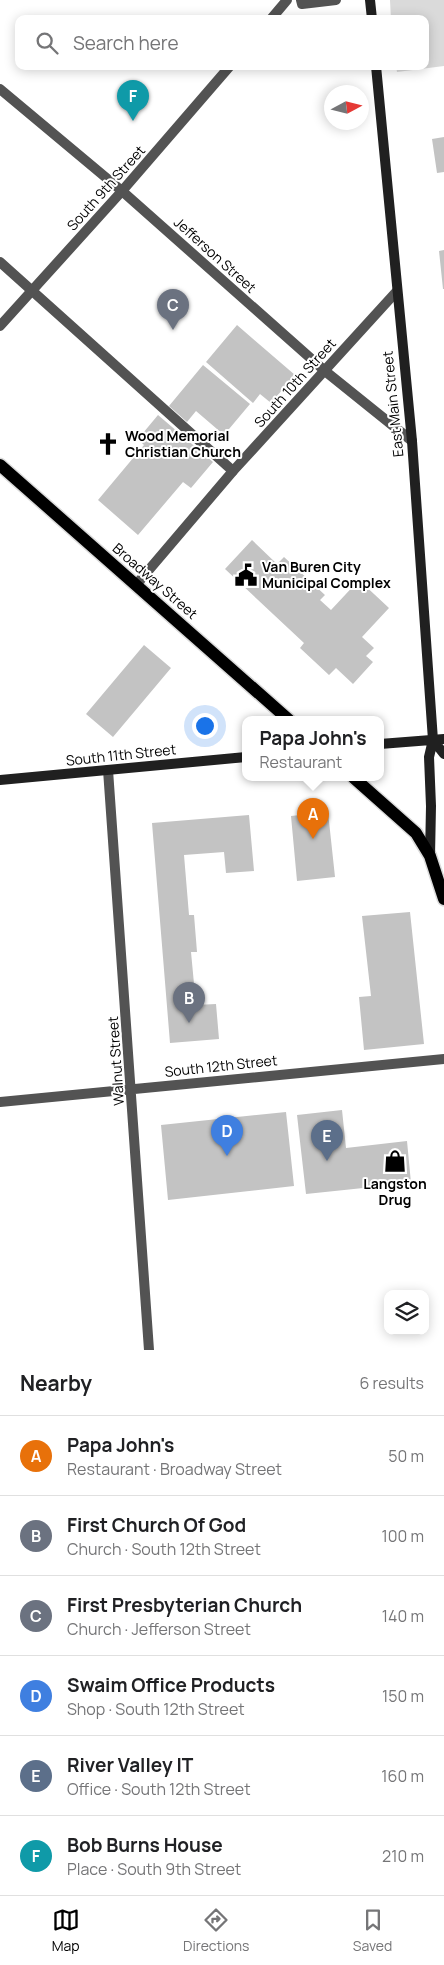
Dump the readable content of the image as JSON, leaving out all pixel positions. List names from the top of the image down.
{
  "streets": {
    "main road": ["East Main Street", "Broadway Street", "South 11th Street"],
    "street": [
      "South 9th Street",
      "Jefferson Street",
      "South 10th Street",
      "Walnut Street",
      "South 12th Street"
    ]
  },
  "crossings": [
    ["South 9th Street", "Jefferson Street"],
    ["Jefferson Street", "South 10th Street"],
    ["Jefferson Street", "East Main Street"],
    ["South 10th Street", "East Main Street"],
    ["South 10th Street", "Broadway Street"],
    ["South 11th Street", "Walnut Street"],
    ["Walnut Street", "South 12th Street"]
  ],
  "places": {
    "church": ["Wood Memorial Christian Church"],
    "public building": ["Van Buren City Municipal Complex"],
    "shop": ["Langston Drug"]
  },
  "north": "right",
  "page": {
    "search": "Search here",
    "pins": [
      "F",
      "C",
      "A",
      "B",
      "D",
      "E"
    ],
    "popup": ["Papa John's", "Restaurant"],
    "heading": ["Nearby", "6 results"],
    "list": [
      {
        "mark": "A",
        "name": "Papa John's",
        "note": "Restaurant · Broadway Street",
        "value": "50 m"
      },
      {
        "mark": "B",
        "name": "First Church Of God",
        "note": "Church · South 12th Street",
        "value": "100 m"
      },
      {
        "mark": "C",
        "name": "First Presbyterian Church",
        "note": "Church · Jefferson Street",
        "value": "140 m"
      },
      {
        "mark": "D",
        "name": "Swaim Office Products",
        "note": "Shop · South 12th Street",
        "value": "150 m"
      },
      {
        "mark": "E",
        "name": "River Valley IT",
        "note": "Office · South 12th Street",
        "value": "160 m"
      },
      {
        "mark": "F",
        "name": "Bob Burns House",
        "note": "Place · South 9th Street",
        "value": "210 m"
      }
    ],
    "nav": ["Map", "Directions", "Saved"]
  }
}
